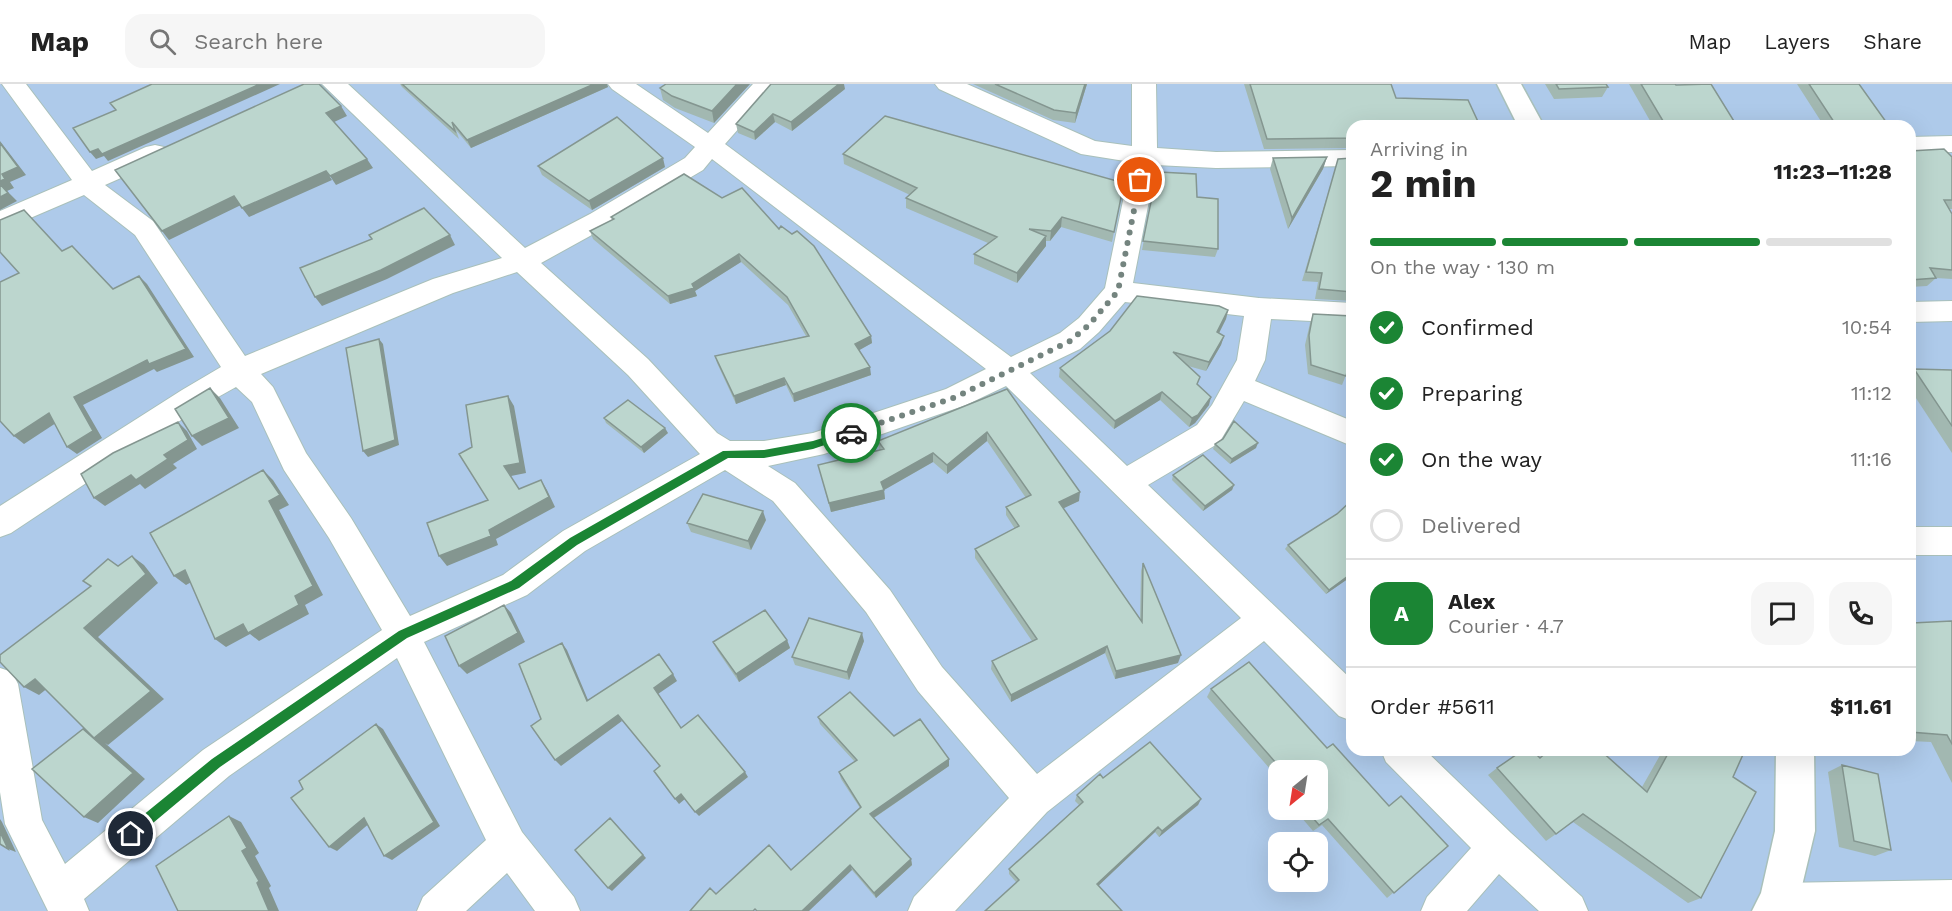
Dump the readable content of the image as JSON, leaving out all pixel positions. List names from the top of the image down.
{
  "north": "bottom left",
  "page": {
    "header": "Map",
    "search": "Search here",
    "nav": ["Map", "Layers", "Share"],
    "heading": ["2 min", "Arriving in", "11:23–11:28"],
    "panel": [
      "Alex",
      "Courier · 4.7",
      "Order #5611",
      "$11.61"
    ],
    "bar": "On the way · 130 m",
    "list": [
      ["Confirmed", "10:54"],
      ["Preparing", "11:12"],
      ["On the way", "11:16"],
      "Delivered"
    ],
    "round": "A"
  }
}
